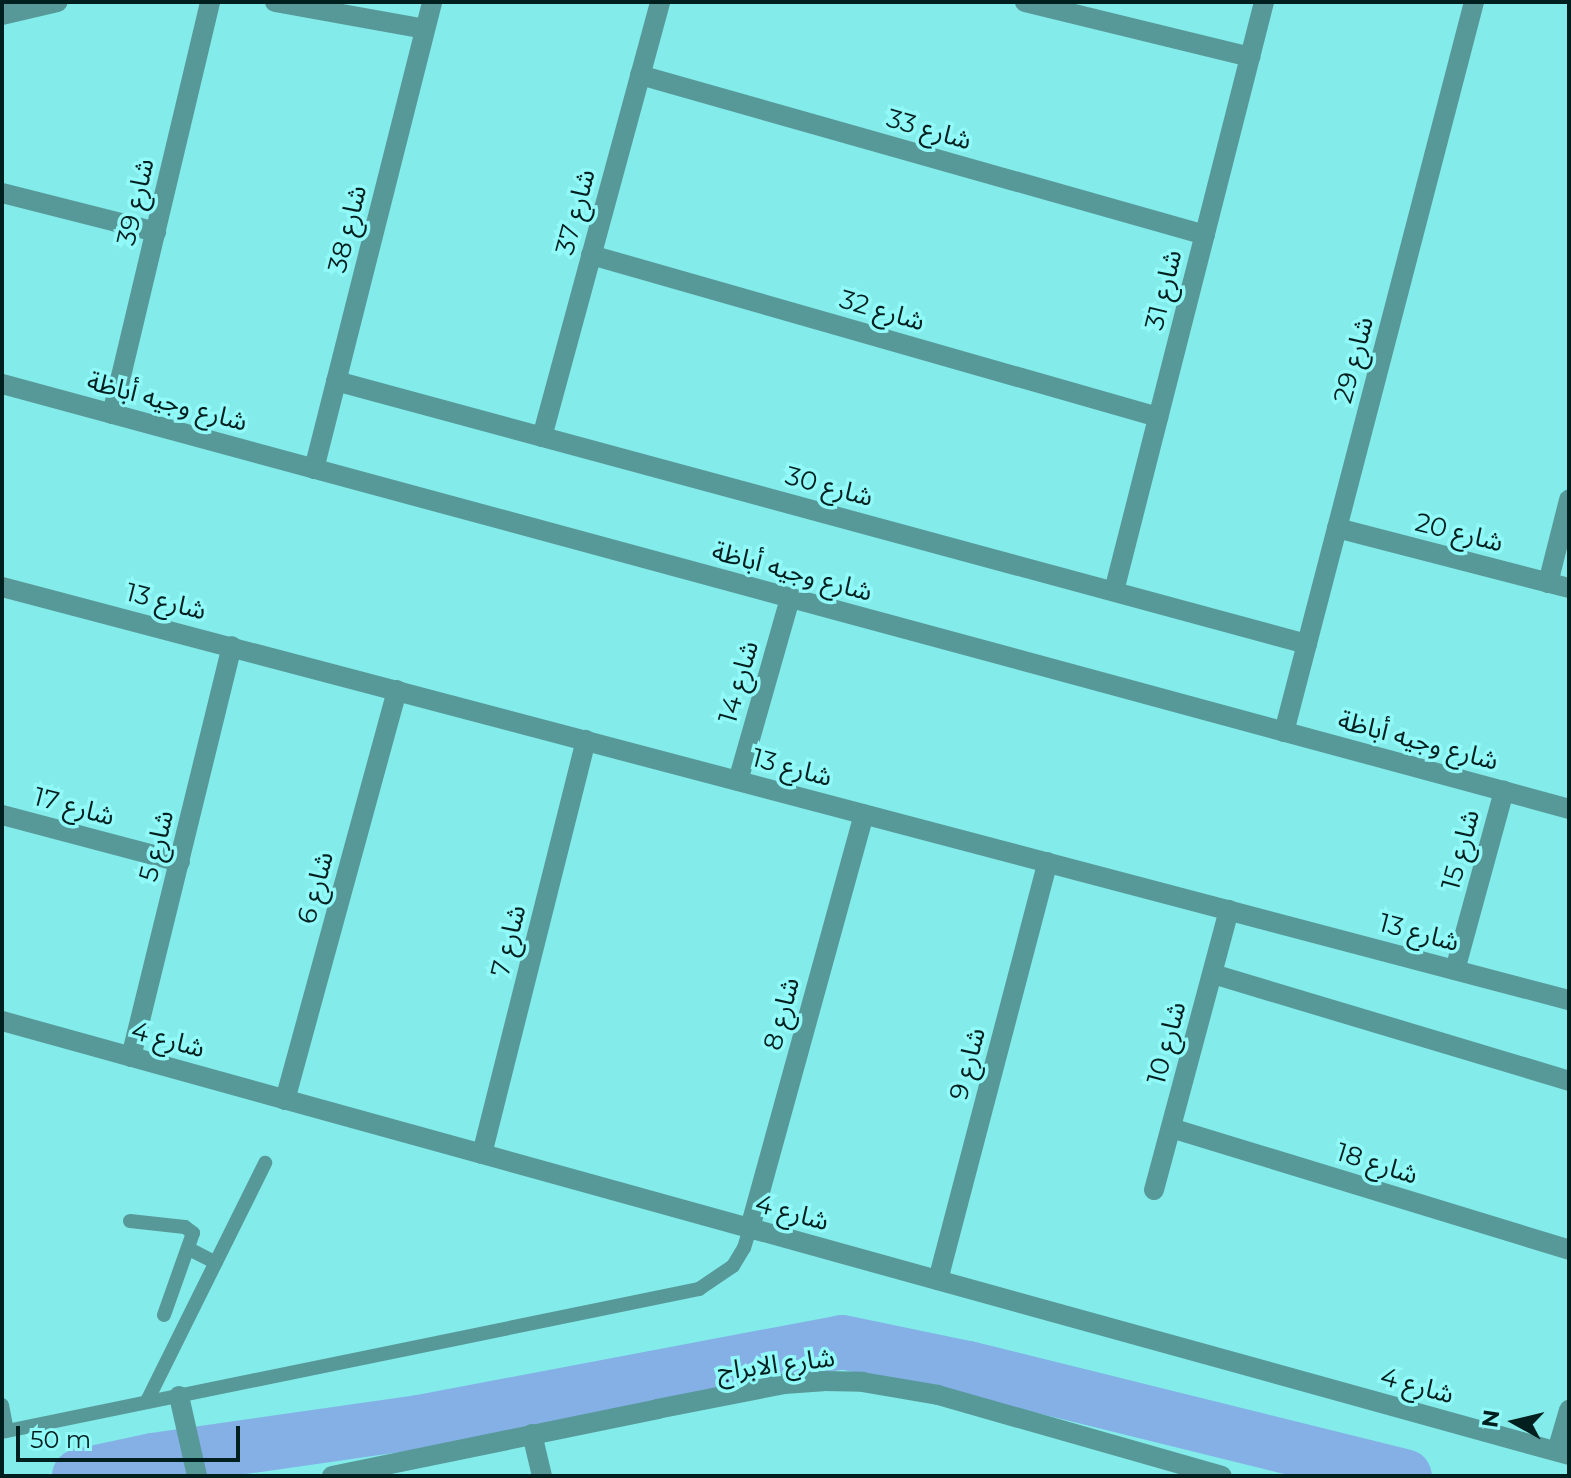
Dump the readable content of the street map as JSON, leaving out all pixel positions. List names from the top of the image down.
{
  "streets": {
    "street": [
      "شارع 33",
      "شارع 39",
      "شارع 37",
      "شارع 38",
      "شارع 31",
      "شارع 32",
      "شارع 29",
      "شارع وجيه أباظة",
      "شارع 30",
      "شارع 20",
      "شارع 13",
      "شارع 14",
      "شارع 17",
      "شارع 5",
      "شارع 15",
      "شارع 6",
      "شارع 7",
      "شارع 8",
      "شارع 4",
      "شارع 10",
      "شارع 9",
      "شارع 18",
      "شارع الابراج"
    ]
  },
  "crossings": [
    ["شارع 33", "شارع 37"],
    ["شارع 33", "شارع 31"],
    ["شارع 39", "شارع وجيه أباظة"],
    ["شارع 37", "شارع 32"],
    ["شارع 37", "شارع 30"],
    ["شارع 38", "شارع وجيه أباظة"],
    ["شارع 38", "شارع 30"],
    ["شارع 31", "شارع 32"],
    ["شارع 31", "شارع 30"],
    ["شارع 29", "شارع وجيه أباظة"],
    ["شارع 29", "شارع 30"],
    ["شارع 29", "شارع 20"],
    ["شارع وجيه أباظة", "شارع 14"],
    ["شارع وجيه أباظة", "شارع 15"],
    ["شارع 13", "شارع 14"],
    ["شارع 13", "شارع 5"],
    ["شارع 13", "شارع 15"],
    ["شارع 13", "شارع 6"],
    ["شارع 13", "شارع 7"],
    ["شارع 13", "شارع 8"],
    ["شارع 13", "شارع 10"],
    ["شارع 13", "شارع 9"],
    ["شارع 17", "شارع 5"],
    ["شارع 5", "شارع 4"],
    ["شارع 6", "شارع 4"],
    ["شارع 7", "شارع 4"],
    ["شارع 8", "شارع 4"],
    ["شارع 4", "شارع 9"],
    ["شارع 10", "شارع 18"]
  ],
  "scale_bar": "50 m",
  "north": "left"
}
